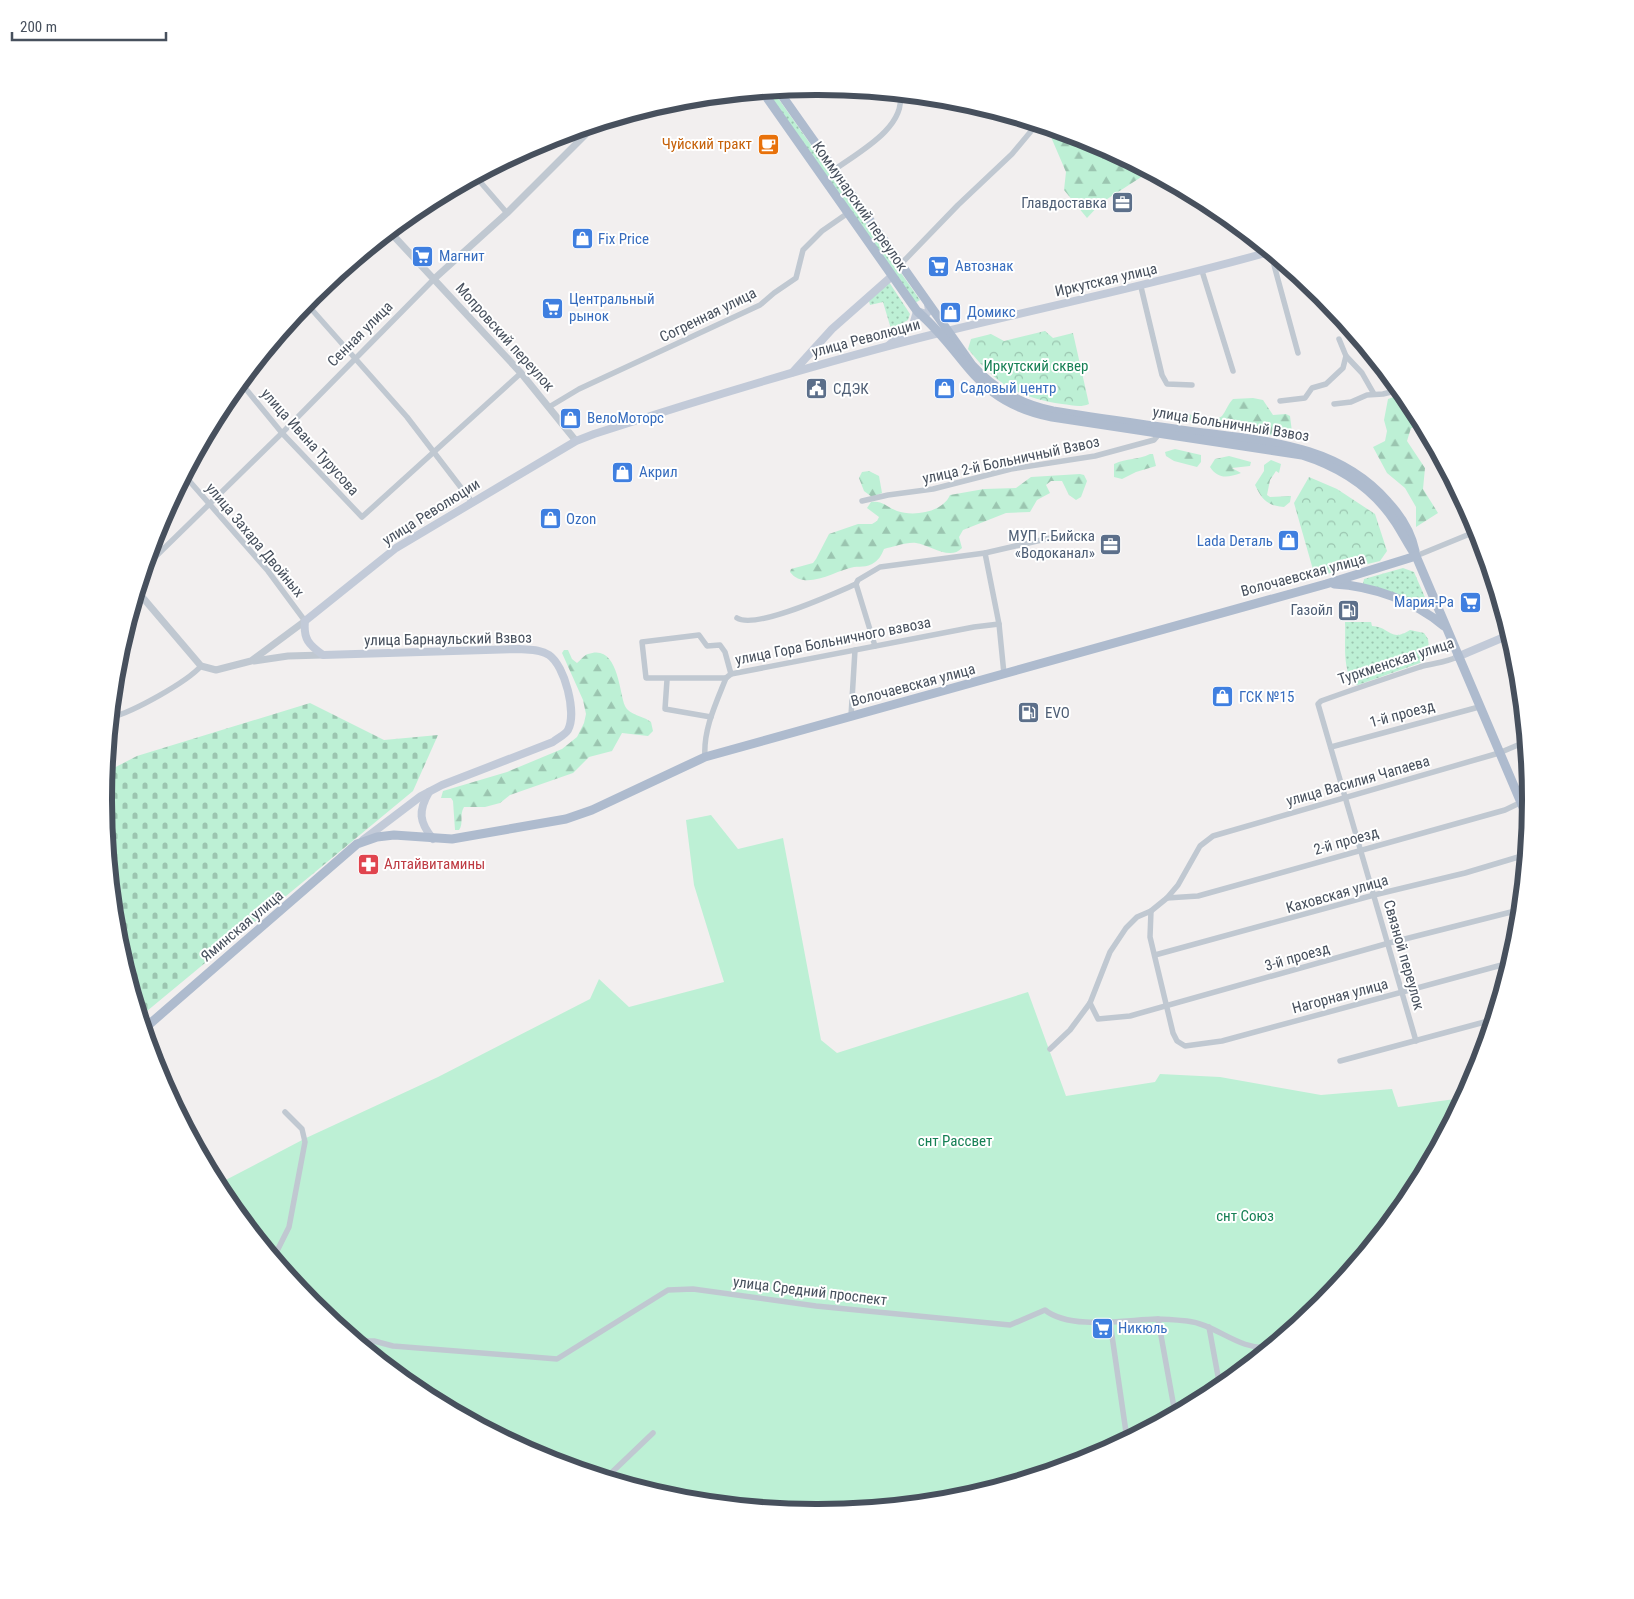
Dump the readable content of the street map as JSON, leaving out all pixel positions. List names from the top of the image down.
{
  "streets": {
    "main road": [
      "Коммунарский переулок",
      "Иркутская улица",
      "улица Революции",
      "улица Больничный Взвоз",
      "Волочаевская улица",
      "улица Барнаульский Взвоз",
      "Туркменская улица",
      "Яминская улица"
    ],
    "street": [
      "Согренная улица",
      "Сенная улица",
      "Мопровский переулок",
      "улица Ивана Турусова",
      "улица 2-й Больничный Взвоз",
      "улица Захара Двойных",
      "улица Гора Больничного взвоза",
      "1-й проезд",
      "улица Василия Чапаева",
      "2-й проезд",
      "Каховская улица",
      "Связной переулок",
      "3-й проезд",
      "Нагорная улица",
      "улица Средний проспект"
    ]
  },
  "crossings": [
    ["Коммунарский переулок", "Иркутская улица"],
    ["Коммунарский переулок", "Согренная улица"],
    ["Коммунарский переулок", "улица Революции"],
    ["Коммунарский переулок", "улица Больничный Взвоз"],
    ["Иркутская улица", "улица Революции"],
    ["Иркутская улица", "улица Больничный Взвоз"],
    ["Согренная улица", "Мопровский переулок"],
    ["Сенная улица", "Мопровский переулок"],
    ["Сенная улица", "улица Ивана Турусова"],
    ["Сенная улица", "улица Захара Двойных"],
    ["Мопровский переулок", "улица Революции"],
    ["улица Революции", "улица Больничный Взвоз"],
    ["улица Революции", "улица Захара Двойных"],
    ["улица Революции", "улица Барнаульский Взвоз"],
    ["улица Больничный Взвоз", "улица 2-й Больничный Взвоз"],
    ["улица Больничный Взвоз", "Волочаевская улица"],
    ["Волочаевская улица", "улица Барнаульский Взвоз"],
    ["Волочаевская улица", "улица Гора Больничного взвоза"],
    ["Волочаевская улица", "Яминская улица"],
    ["улица Барнаульский Взвоз", "Яминская улица"],
    ["Туркменская улица", "Связной переулок"],
    ["1-й проезд", "Связной переулок"],
    ["улица Василия Чапаева", "2-й проезд"],
    ["улица Василия Чапаева", "Связной переулок"],
    ["2-й проезд", "Связной переулок"],
    ["Каховская улица", "Связной переулок"],
    ["Связной переулок", "3-й проезд"],
    ["Связной переулок", "Нагорная улица"],
    ["3-й проезд", "Нагорная улица"]
  ],
  "parks": ["Иркутский сквер", "снт Рассвет", "снт Союз"],
  "places": {
    "cafe": ["Чуйский тракт"],
    "office": ["Главдоставка", "МУП г.Бийска «Водоканал»"],
    "shop": [
      "Fix Price",
      "Домикс",
      "Садовый центр",
      "ВелоМоторс",
      "Акрил",
      "Ozon",
      "Lada Dеталь",
      "ГСК №15"
    ],
    "supermarket": [
      "Магнит",
      "Автознак",
      "Центральный рынок",
      "Мария-Ра",
      "Никюль"
    ],
    "public building": ["СДЭК"],
    "fuel station": ["Газойл", "EVO"],
    "pharmacy": ["Алтайвитамины"]
  },
  "scale_bar": "200 m"
}
